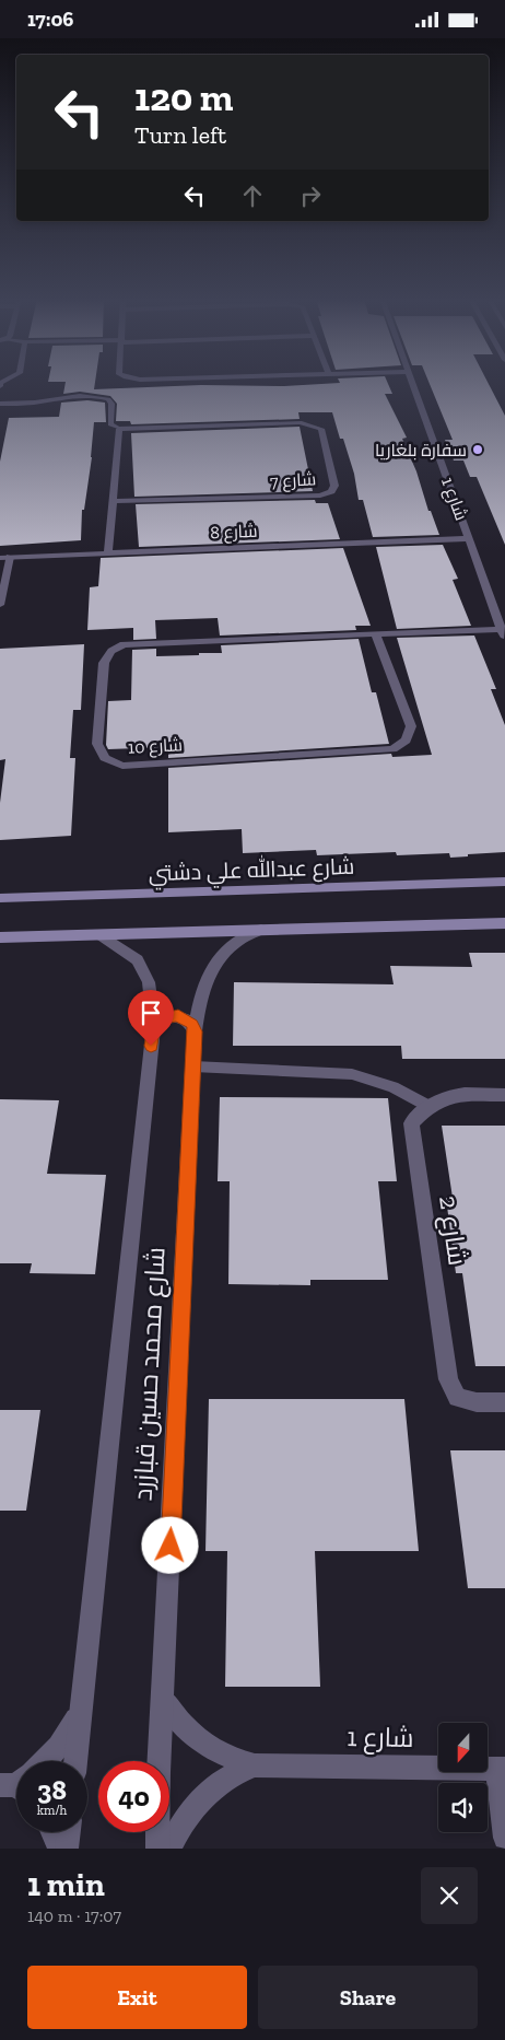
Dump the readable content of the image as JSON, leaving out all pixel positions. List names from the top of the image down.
{
  "streets": {
    "main road": ["شارع عبدالله علي دشتي"],
    "street": [
      "شارع 7",
      "شارع 1",
      "شارع 8",
      "شارع 10",
      "شارع 2",
      "شارع محمد حسين قبازرد"
    ]
  },
  "crossings": [
    ["شارع 1", "شارع 8"],
    ["شارع 1", "شارع 10"],
    ["شارع 1", "شارع محمد حسين قبازرد"]
  ],
  "places": ["سفارة بلغاريا"],
  "north": "bottom",
  "page": {
    "status": "17:06",
    "turn": ["120 m", "Turn left"],
    "speed": "38 km/h",
    "limit": "40",
    "heading": ["1 min", "140 m · 17:07"],
    "buttons": ["Exit", "Share"]
  }
}
